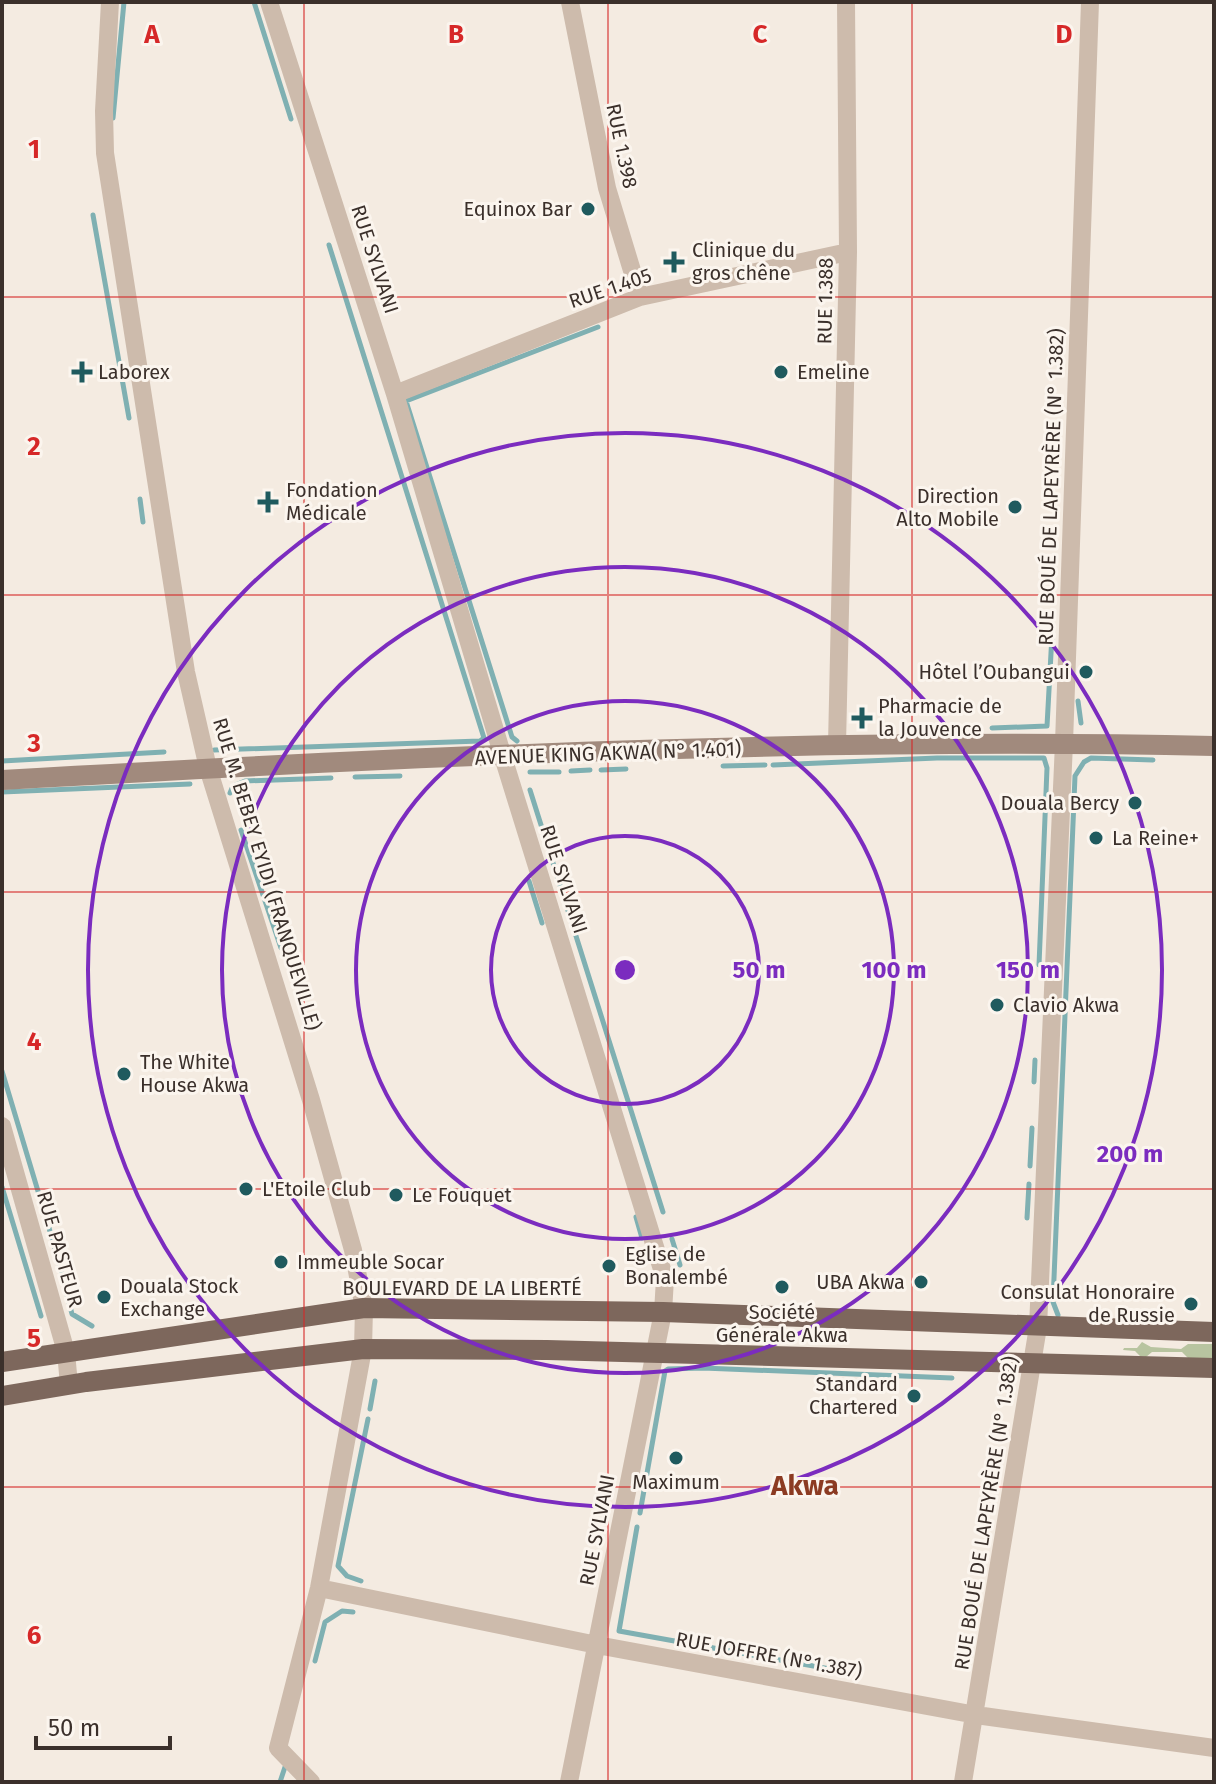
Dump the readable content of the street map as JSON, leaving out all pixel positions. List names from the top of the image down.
{
  "streets": {
    "main road": ["BOULEVARD DE LA LIBERTÉ"],
    "street": [
      "RUE 1.398",
      "RUE SYLVANI",
      "RUE 1.405",
      "RUE 1.388",
      "RUE BOUÉ DE LAPEYRÈRE (N° 1.382)",
      "AVENUE KING AKWA( N° 1.401)",
      "RUE M. BEBEY EYIDI (FRANQUEVILLE)",
      "RUE PASTEUR",
      "RUE JOFFRE (N°1.387)"
    ]
  },
  "crossings": [
    ["RUE 1.398", "RUE 1.405"],
    ["RUE SYLVANI", "RUE 1.405"],
    ["RUE SYLVANI", "AVENUE KING AKWA( N° 1.401)"],
    ["RUE SYLVANI", "BOULEVARD DE LA LIBERTÉ"],
    ["RUE SYLVANI", "RUE JOFFRE (N°1.387)"],
    ["RUE 1.405", "RUE 1.388"],
    ["RUE 1.388", "AVENUE KING AKWA( N° 1.401)"],
    ["RUE BOUÉ DE LAPEYRÈRE (N° 1.382)", "AVENUE KING AKWA( N° 1.401)"],
    ["RUE BOUÉ DE LAPEYRÈRE (N° 1.382)", "BOULEVARD DE LA LIBERTÉ"],
    ["RUE BOUÉ DE LAPEYRÈRE (N° 1.382)", "RUE JOFFRE (N°1.387)"],
    ["AVENUE KING AKWA( N° 1.401)", "RUE M. BEBEY EYIDI (FRANQUEVILLE)"],
    ["RUE M. BEBEY EYIDI (FRANQUEVILLE)", "BOULEVARD DE LA LIBERTÉ"],
    ["RUE M. BEBEY EYIDI (FRANQUEVILLE)", "RUE JOFFRE (N°1.387)"],
    ["RUE PASTEUR", "BOULEVARD DE LA LIBERTÉ"]
  ],
  "districts": ["Akwa"],
  "places": {
    "other": [
      "Equinox Bar",
      "Emeline",
      "Direction Alto Mobile",
      "Hôtel l’Oubangui",
      "Douala Bercy",
      "La Reine+",
      "Clavio Akwa",
      "The White House Akwa",
      "L'Etoile Club",
      "Le Fouquet",
      "Immeuble Socar",
      "Eglise de Bonalembé",
      "UBA Akwa",
      "Société Générale Akwa",
      "Douala Stock Exchange",
      "Consulat Honoraire de Russie",
      "Standard Chartered",
      "Maximum"
    ],
    "health": [
      "Clinique du gros chêne",
      "Laborex",
      "Fondation Médicale",
      "Pharmacie de la Jouvence"
    ]
  },
  "scale_bar": "50 m",
  "grid": {
    "columns": [
      "A",
      "B",
      "C",
      "D"
    ],
    "rows": [
      "1",
      "2",
      "3",
      "4",
      "5",
      "6"
    ]
  },
  "rings": [
    "50 m",
    "100 m",
    "150 m",
    "200 m"
  ]
}
